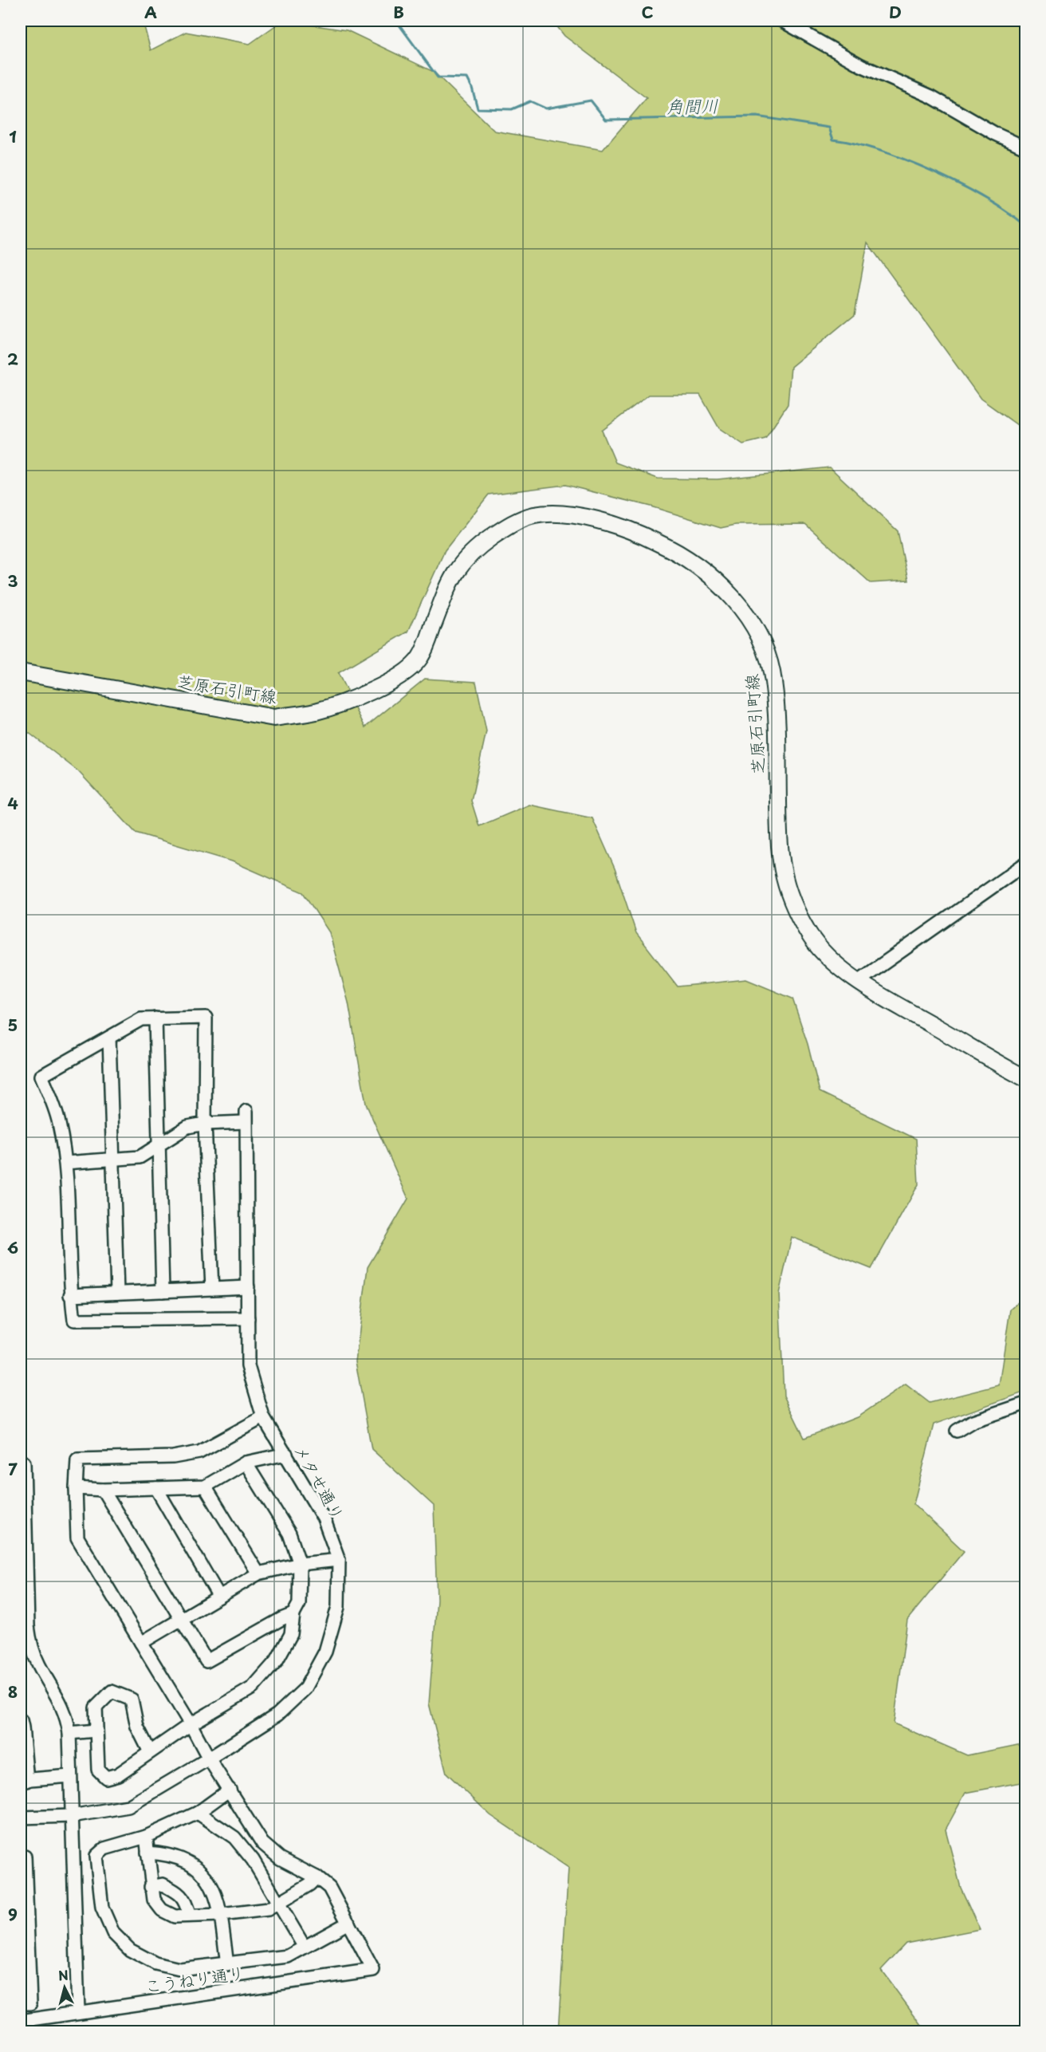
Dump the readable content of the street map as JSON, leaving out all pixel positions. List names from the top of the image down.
{
  "streets": {
    "main road": ["芝原石引町線"],
    "street": ["メタせ通り", "こうねり通り"]
  },
  "water": ["角間川"],
  "north": "top",
  "grid": {
    "columns": [
      "A",
      "B",
      "C",
      "D"
    ],
    "rows": [
      "1",
      "2",
      "3",
      "4",
      "5",
      "6",
      "7",
      "8",
      "9"
    ]
  }
}
